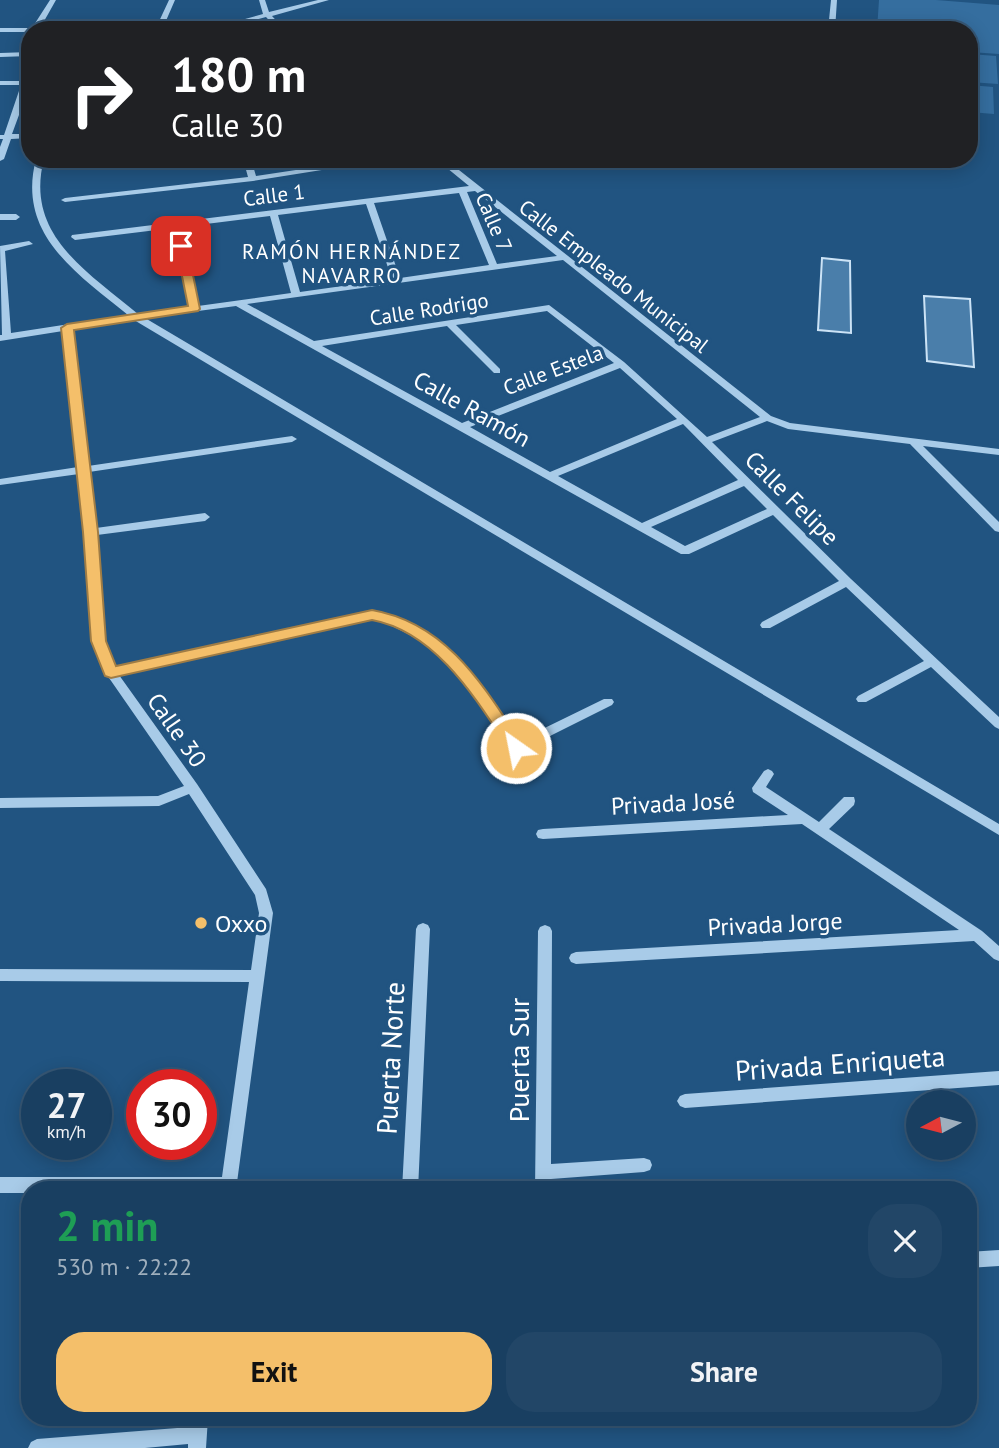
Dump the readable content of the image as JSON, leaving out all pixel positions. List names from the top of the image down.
{
  "streets": {
    "street": [
      "Calle 1",
      "Calle 7",
      "Calle Empleado Municipal",
      "Calle Rodrigo",
      "Calle Estela",
      "Calle Ramón",
      "Calle Felipe",
      "Calle 30",
      "Privada José",
      "Privada Jorge",
      "Puerta Norte",
      "Puerta Sur",
      "Privada Enriqueta"
    ]
  },
  "crossings": [
    ["Calle 1", "Calle 7"],
    ["Calle 1", "Calle Empleado Municipal"],
    ["Calle Rodrigo", "Calle Ramón"],
    ["Calle Rodrigo", "Calle Felipe"],
    ["Calle Estela", "Calle Ramón"],
    ["Calle Estela", "Calle Felipe"],
    ["Calle Ramón", "Calle Felipe"]
  ],
  "districts": ["RAMÓN HERNÁNDEZ NAVARRO"],
  "places": ["Oxxo"],
  "north": "left",
  "page": {
    "turn": ["180 m", "Calle 30"],
    "speed": "27 km/h",
    "limit": "30",
    "heading": ["2 min", "530 m · 22:22"],
    "buttons": ["Exit", "Share"]
  }
}
